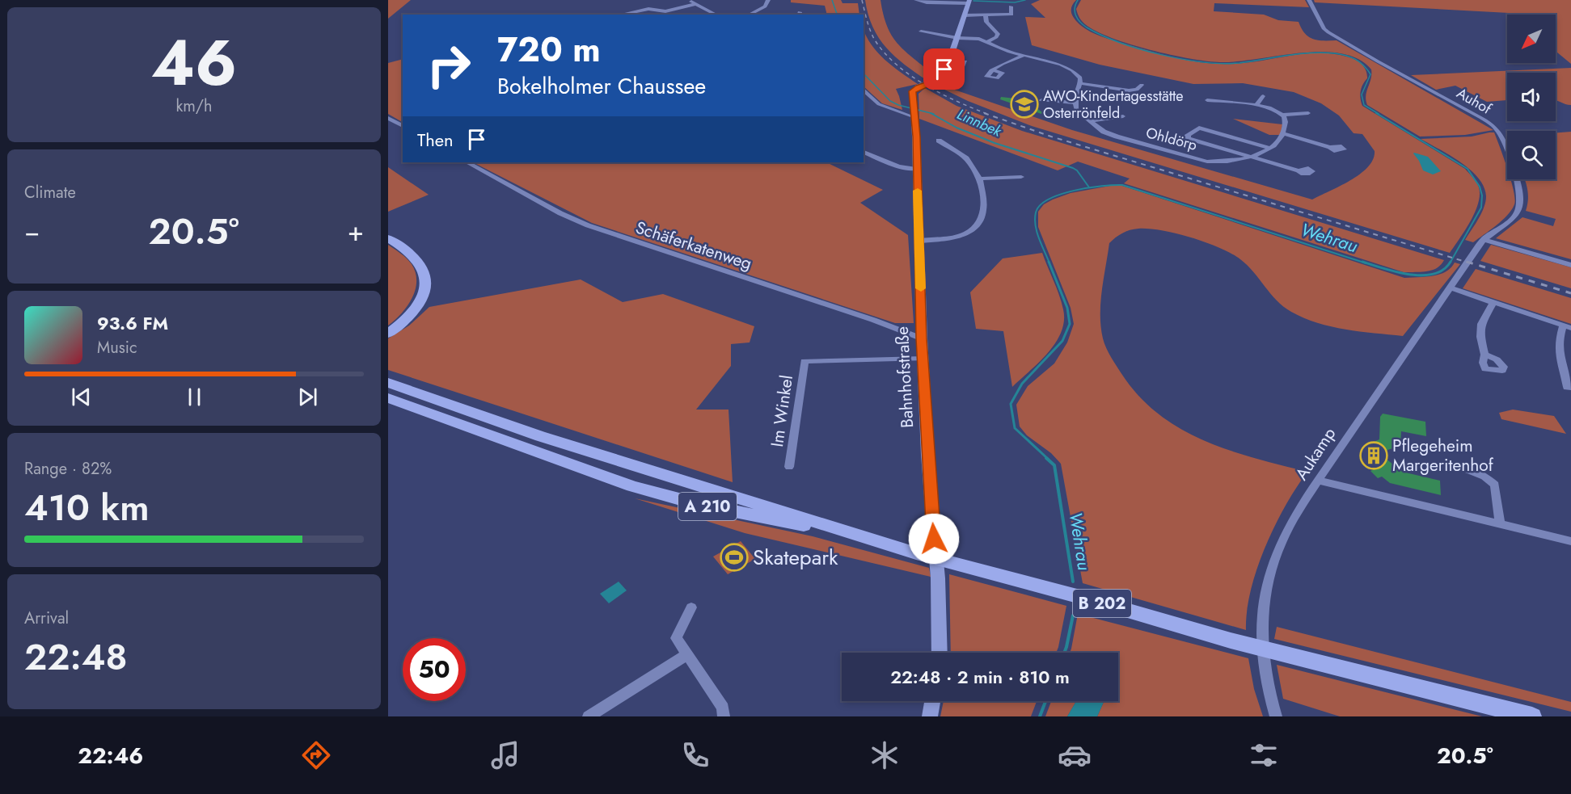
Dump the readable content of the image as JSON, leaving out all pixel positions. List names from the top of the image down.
{
  "streets": {
    "highway": ["A 210", "B 202"],
    "main road": ["Bahnhofstraße"],
    "street": [
      "Auhof",
      "Ohldörp",
      "Schäferkatenweg",
      "Im Winkel",
      "Aukamp"
    ]
  },
  "crossings": [
    ["Auhof", "Aukamp"],
    ["Schäferkatenweg", "Bahnhofstraße"],
    ["Bahnhofstraße", "Im Winkel"],
    ["A 210", "B 202"]
  ],
  "water": ["Linnbek", "Wehrau"],
  "places": {
    "school or university": ["AWO-Kindertagesstätte Osterrönfeld"],
    "building": ["Pflegeheim Margeritenhof"],
    "sports": ["Skatepark"]
  },
  "north": "bottom left",
  "page": {
    "tile": [
      ["46", "km/h"],
      "Climate",
      ["Range · 82%", "410 km"],
      ["Arrival", "22:48"]
    ],
    "turn": ["720 m", "Bokelholmer Chaussee"],
    "then": "Then",
    "heat": ["−", "20.5°", "+"],
    "song": ["93.6 FM", "Music"],
    "limit": "50",
    "trip": "22:48 · 2 min · 810 m",
    "tabs": ["22:46", "20.5°"]
  }
}
